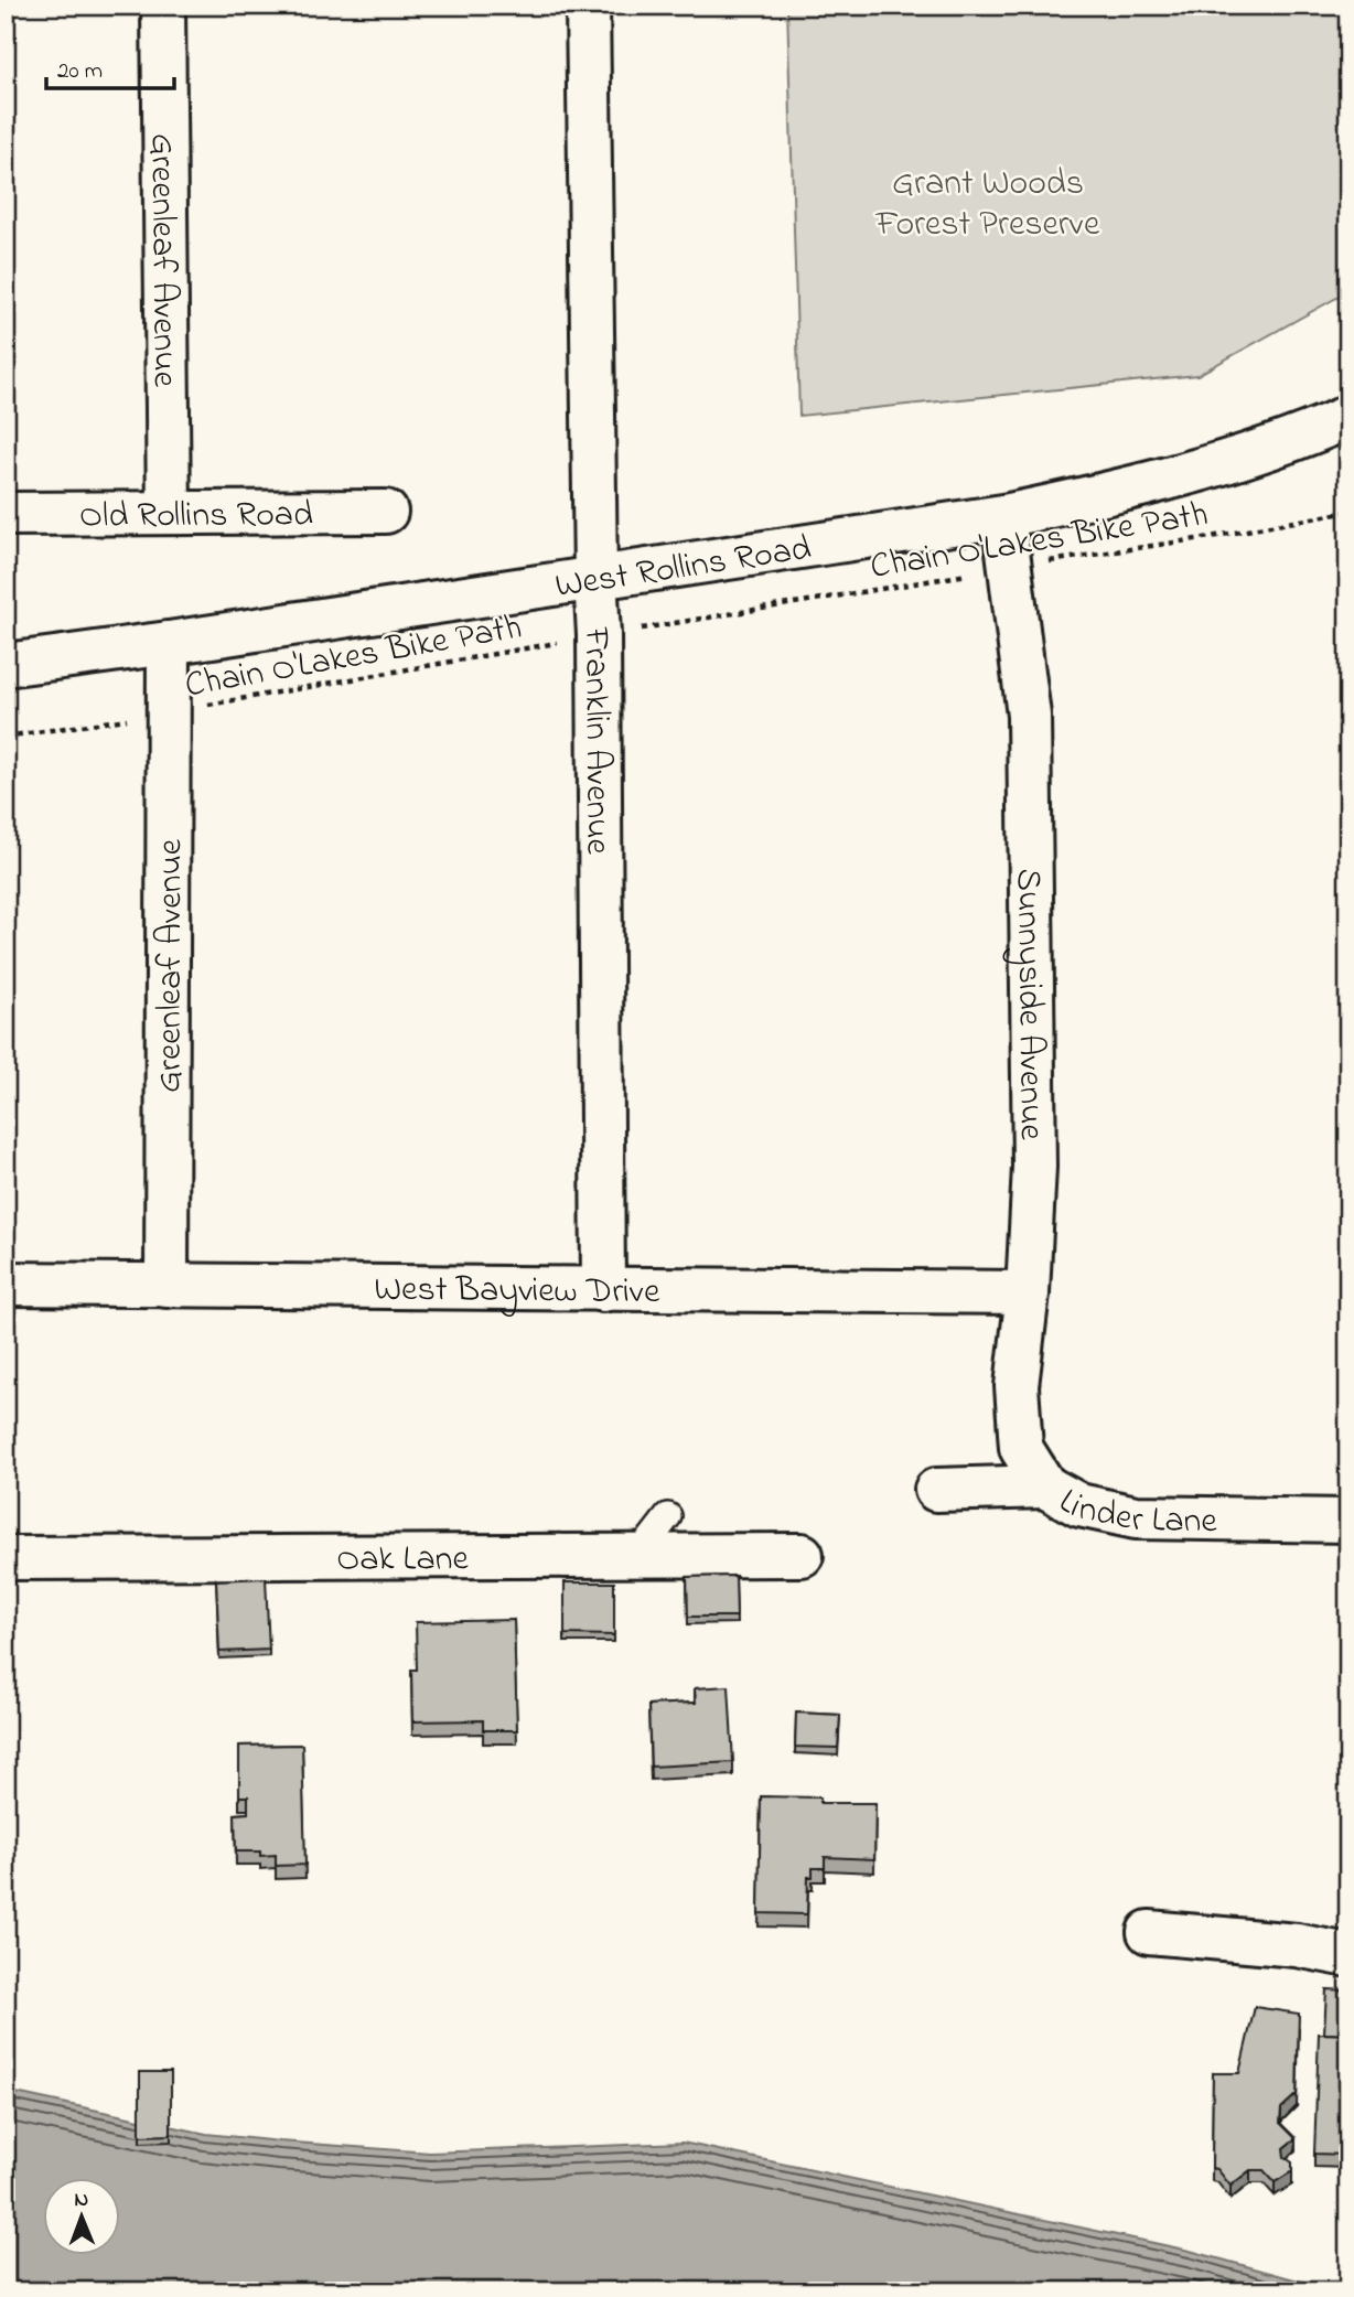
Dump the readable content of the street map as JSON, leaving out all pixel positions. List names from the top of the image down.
{
  "streets": {
    "street": [
      "Greenleaf Avenue",
      "Old Rollins Road",
      "West Rollins Road",
      "Franklin Avenue",
      "Sunnyside Avenue",
      "West Bayview Drive",
      "Linder Lane",
      "Oak Lane"
    ],
    "path": ["Chain O'Lakes Bike Path"]
  },
  "crossings": [
    ["Greenleaf Avenue", "Old Rollins Road"],
    ["Greenleaf Avenue", "Chain O'Lakes Bike Path"],
    ["Greenleaf Avenue", "West Rollins Road"],
    ["Greenleaf Avenue", "West Bayview Drive"],
    ["Chain O'Lakes Bike Path", "Franklin Avenue"],
    ["Chain O'Lakes Bike Path", "Sunnyside Avenue"],
    ["West Rollins Road", "Franklin Avenue"],
    ["West Rollins Road", "Sunnyside Avenue"],
    ["Franklin Avenue", "West Bayview Drive"],
    ["Sunnyside Avenue", "West Bayview Drive"],
    ["Sunnyside Avenue", "Linder Lane"]
  ],
  "parks": ["Grant Woods Forest Preserve"],
  "scale_bar": "20 m",
  "north": "top"
}
